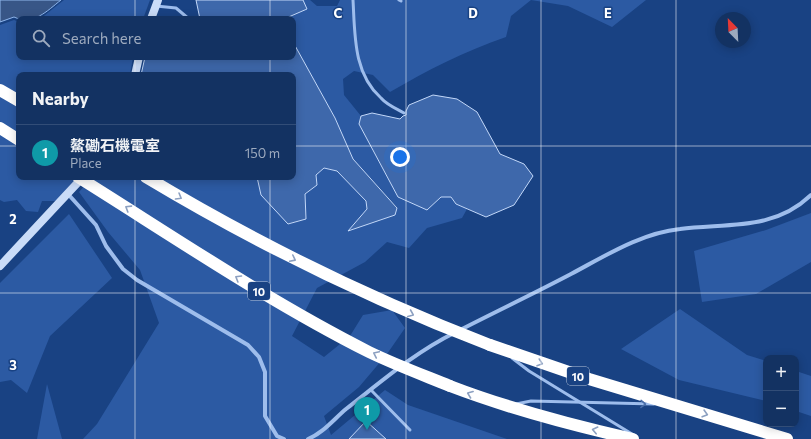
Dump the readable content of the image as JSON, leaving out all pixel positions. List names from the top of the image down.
{
  "streets": {
    "highway": ["10"]
  },
  "north": "top left",
  "page": {
    "search": "Search here",
    "heading": "Nearby",
    "list": [
      {
        "mark": "1",
        "name": "鰲磡石機電室",
        "note": "Place",
        "value": "150 m"
      }
    ],
    "map_buttons": ["+", "−"],
    "pins": "1"
  },
  "grid": {
    "columns": ["C", "D", "E"],
    "rows": ["2", "3"]
  }
}
